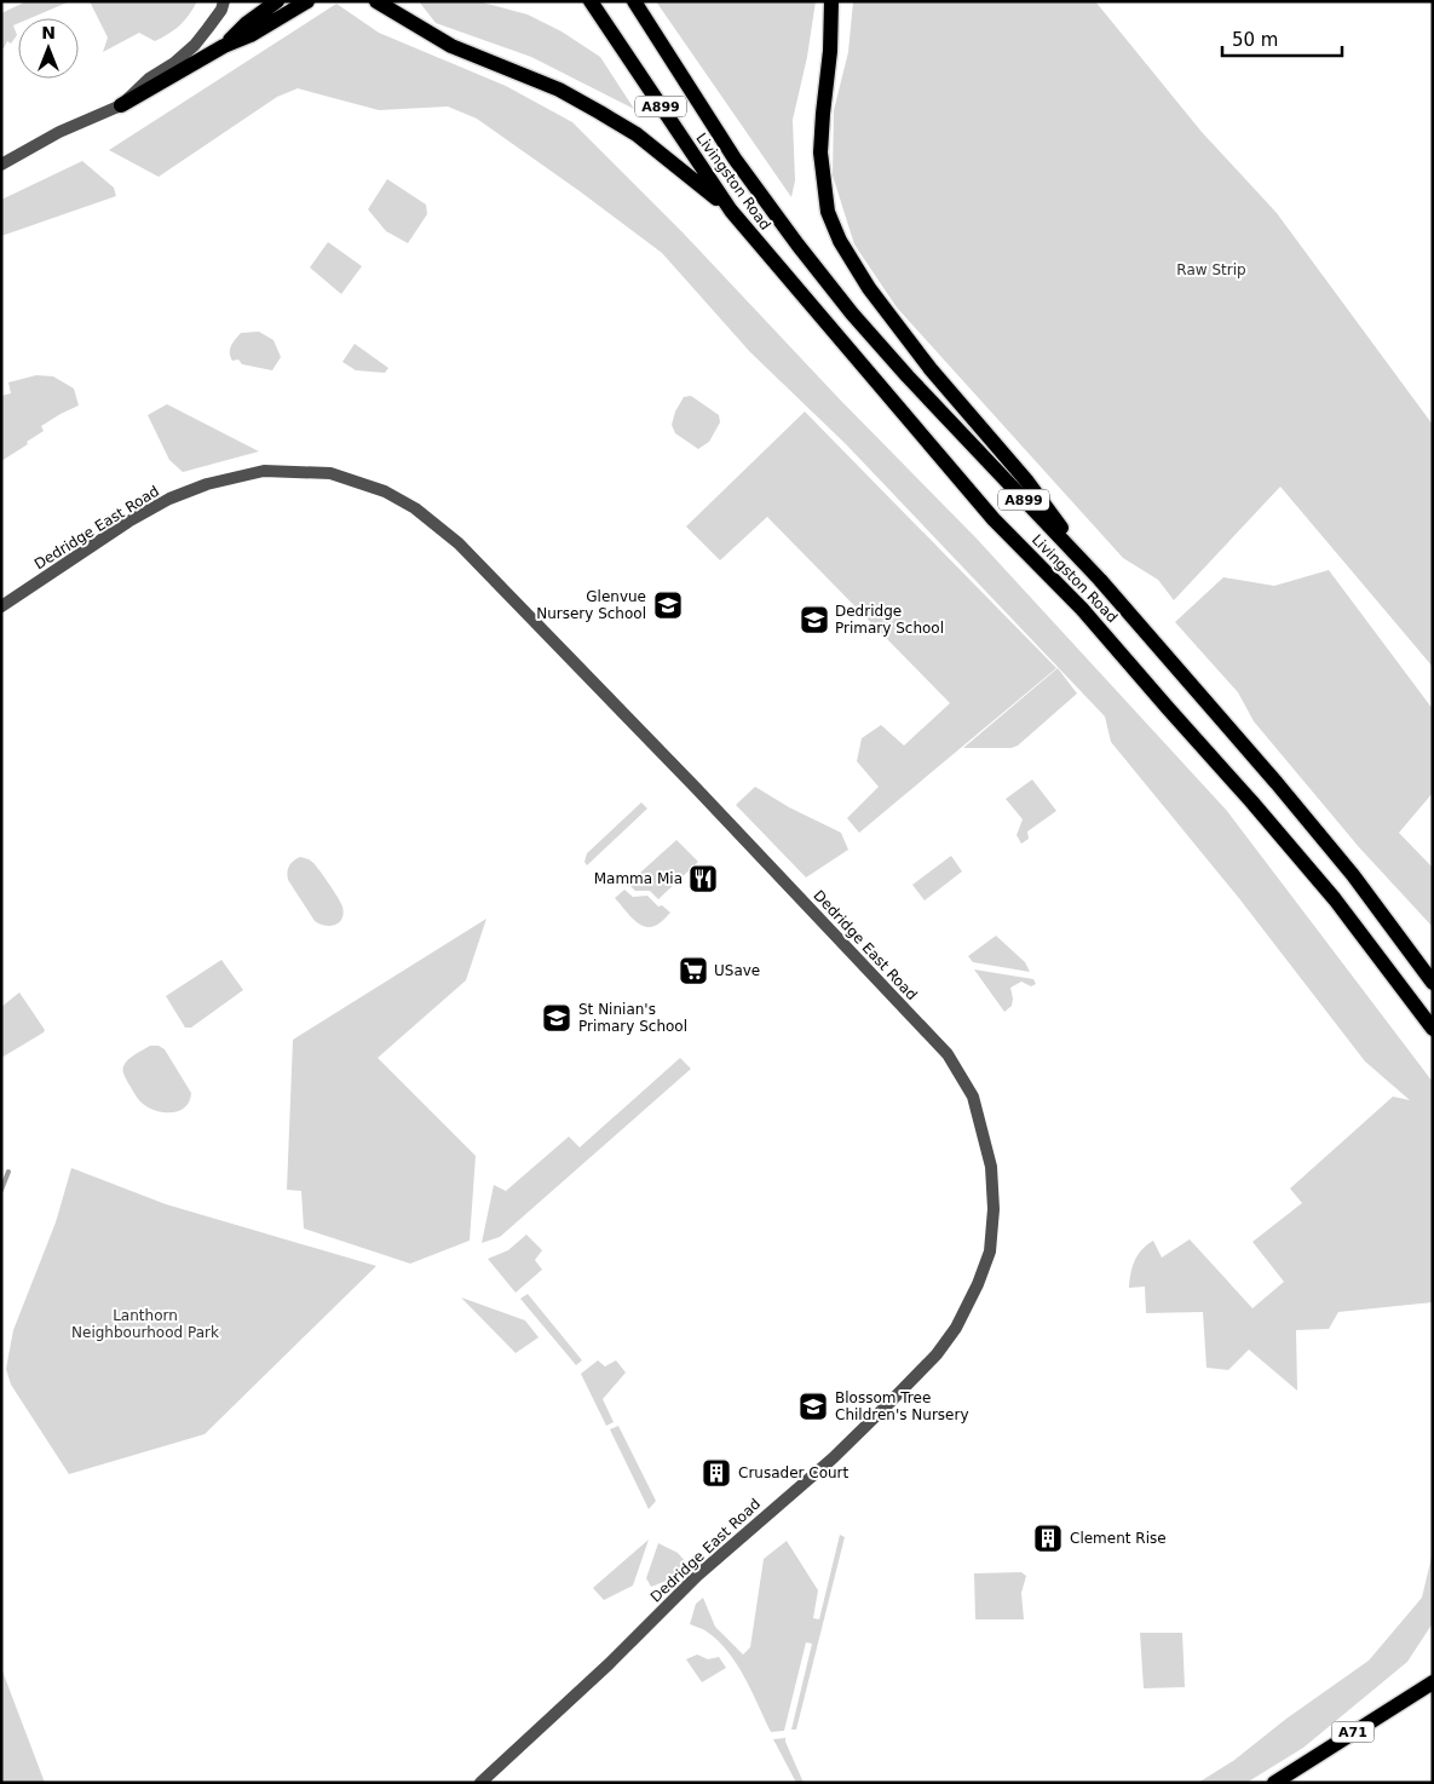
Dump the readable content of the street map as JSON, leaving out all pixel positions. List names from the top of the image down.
{
  "streets": {
    "main road": ["A899", "Livingston Road", "A71"],
    "street": ["Dedridge East Road"]
  },
  "parks": ["Raw Strip", "Lanthorn Neighbourhood Park"],
  "places": {
    "school or university": [
      "Glenvue Nursery School",
      "Dedridge Primary School",
      "St Ninian's Primary School",
      "Blossom Tree Children's Nursery"
    ],
    "restaurant": ["Mamma Mia"],
    "supermarket": ["USave"],
    "building": ["Crusader Court", "Clement Rise"]
  },
  "scale_bar": "50 m",
  "north": "top"
}
